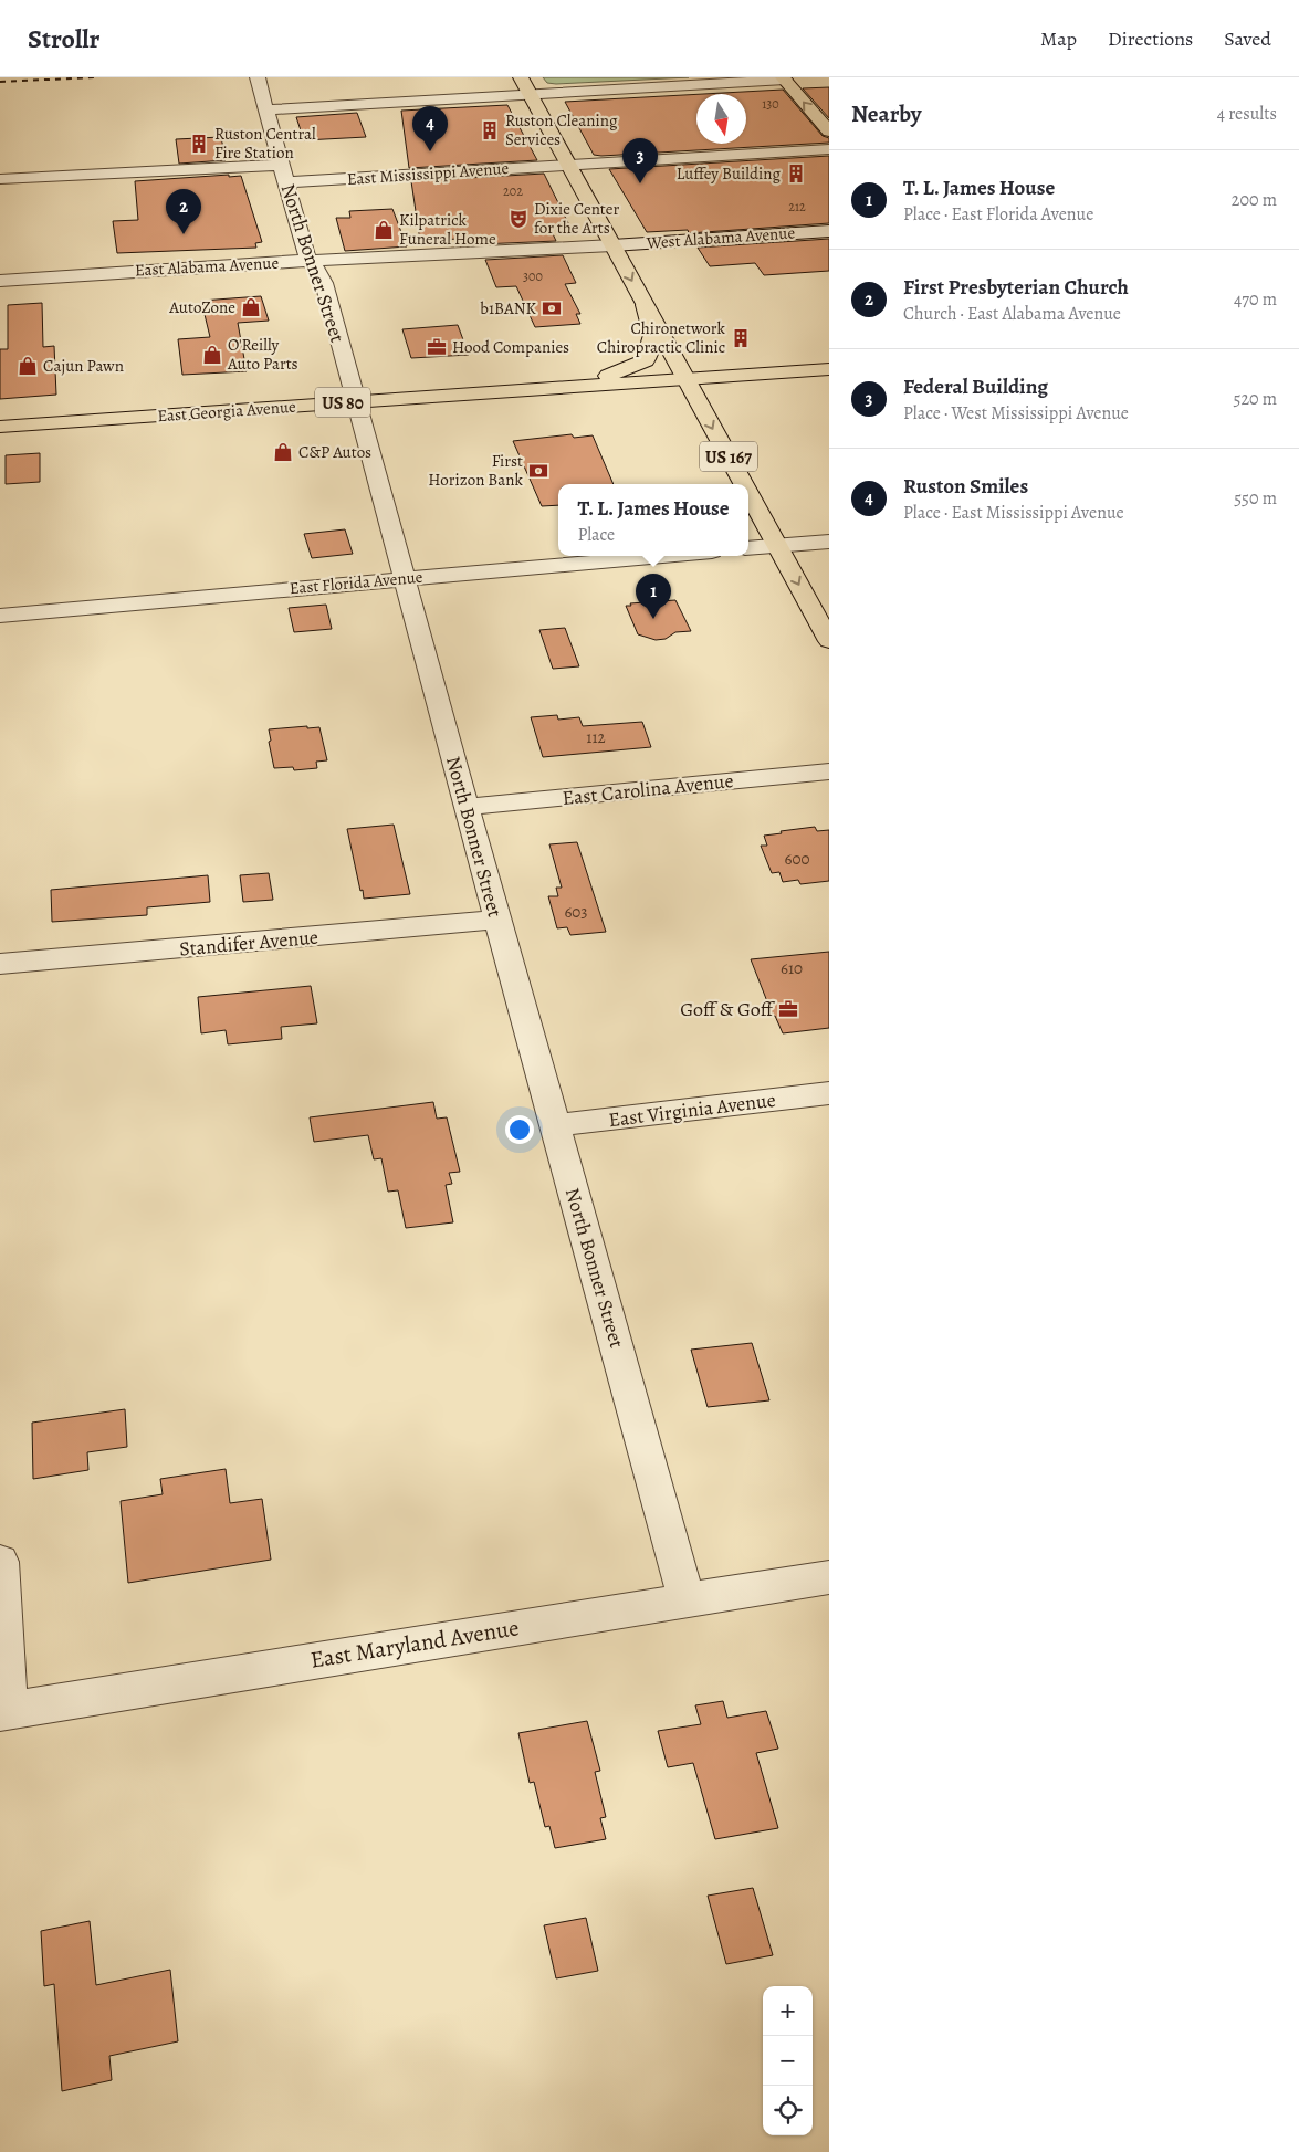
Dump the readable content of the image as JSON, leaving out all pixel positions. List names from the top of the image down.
{
  "streets": {
    "main road": ["US 80", "East Georgia Avenue", "US 167"],
    "street": [
      "East Mississippi Avenue",
      "West Alabama Avenue",
      "North Bonner Street",
      "East Alabama Avenue",
      "East Florida Avenue",
      "East Carolina Avenue",
      "Standifer Avenue",
      "East Virginia Avenue",
      "East Maryland Avenue"
    ]
  },
  "crossings": [
    ["East Mississippi Avenue", "North Bonner Street"],
    ["West Alabama Avenue", "East Alabama Avenue"],
    ["North Bonner Street", "East Alabama Avenue"],
    ["North Bonner Street", "East Georgia Avenue"],
    ["North Bonner Street", "East Florida Avenue"],
    ["North Bonner Street", "East Carolina Avenue"],
    ["North Bonner Street", "Standifer Avenue"],
    ["North Bonner Street", "East Virginia Avenue"],
    ["North Bonner Street", "East Maryland Avenue"],
    ["US 80", "East Georgia Avenue"],
    ["US 80", "US 167"],
    ["East Georgia Avenue", "US 167"]
  ],
  "places": {
    "building": [
      "Ruston Cleaning Services",
      "Ruston Central Fire Station",
      "Luffey Building",
      "Chironetwork Chiropractic Clinic"
    ],
    "theatre": ["Dixie Center for the Arts"],
    "shop": [
      "Kilpatrick Funeral Home",
      "AutoZone",
      "O'Reilly Auto Parts",
      "Cajun Pawn",
      "C&P Autos"
    ],
    "bank": ["b1BANK", "First Horizon Bank"],
    "office": ["Hood Companies", "Goff & Goff"]
  },
  "house_numbers": [
    "130",
    "202",
    "212",
    "300",
    "112",
    "600",
    "603",
    "610"
  ],
  "north": "bottom",
  "page": {
    "header": "Strollr",
    "nav": ["Map", "Directions", "Saved"],
    "heading": ["Nearby", "4 results"],
    "pins": [
      "4",
      "3",
      "2",
      "1"
    ],
    "list": [
      {
        "mark": "1",
        "name": "T. L. James House",
        "note": "Place · East Florida Avenue",
        "value": "200 m"
      },
      {
        "mark": "2",
        "name": "First Presbyterian Church",
        "note": "Church · East Alabama Avenue",
        "value": "470 m"
      },
      {
        "mark": "3",
        "name": "Federal Building",
        "note": "Place · West Mississippi Avenue",
        "value": "520 m"
      },
      {
        "mark": "4",
        "name": "Ruston Smiles",
        "note": "Place · East Mississippi Avenue",
        "value": "550 m"
      }
    ],
    "popup": ["T. L. James House", "Place"],
    "map_buttons": ["+", "−"]
  }
}
